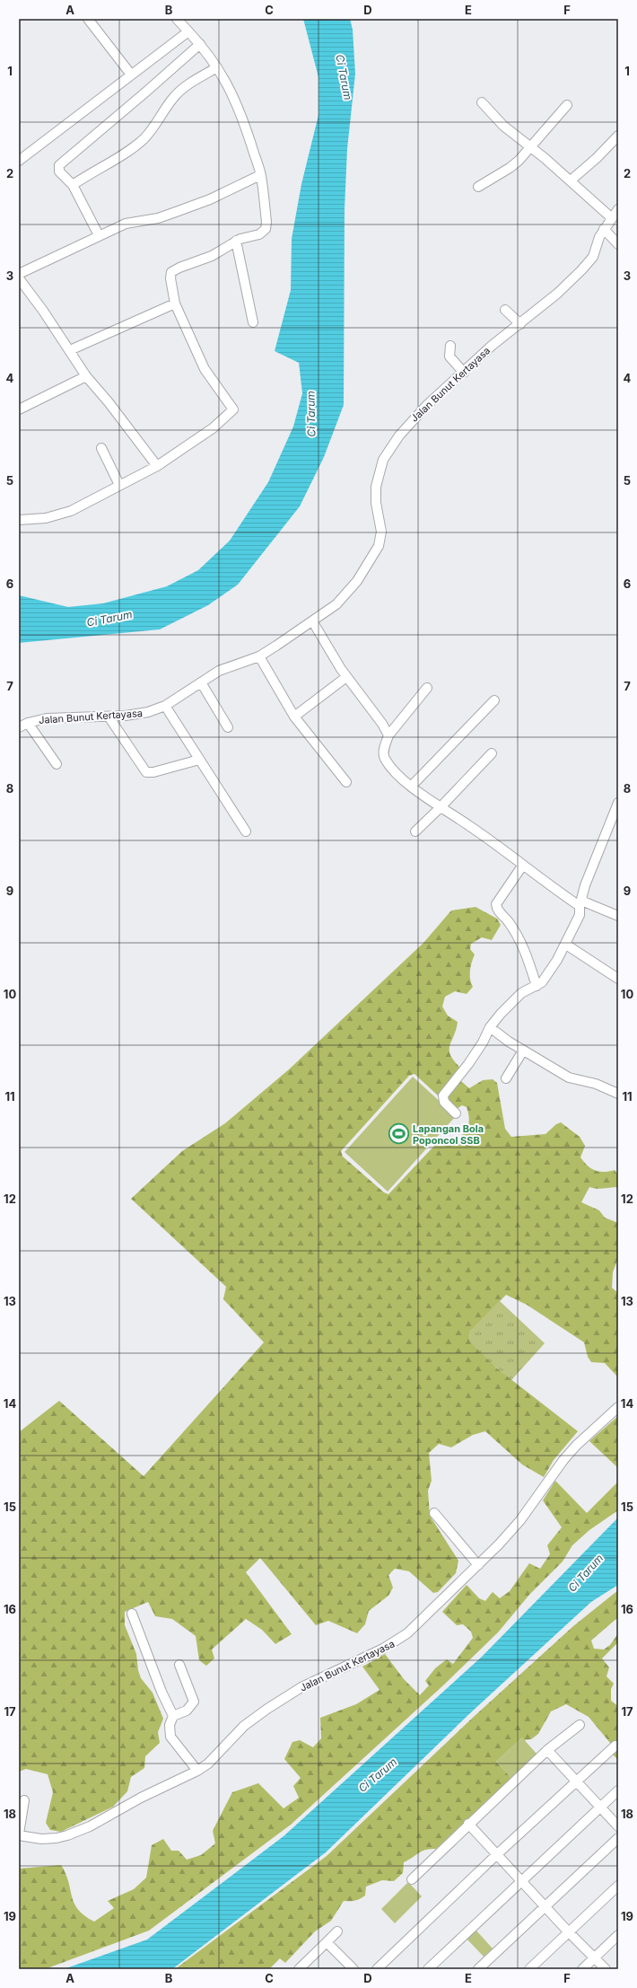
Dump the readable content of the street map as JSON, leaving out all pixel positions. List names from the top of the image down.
{
  "streets": {
    "street": ["Jalan Bunut Kertayasa"]
  },
  "water": ["Ci Tarum"],
  "places": {
    "sports": ["Lapangan Bola Poponcol SSB"]
  },
  "grid": {
    "columns": [
      "A",
      "B",
      "C",
      "D",
      "E",
      "F"
    ],
    "rows": [
      "1",
      "2",
      "3",
      "4",
      "5",
      "6",
      "7",
      "8",
      "9",
      "10",
      "11",
      "12",
      "13",
      "14",
      "15",
      "16",
      "17",
      "18",
      "19"
    ]
  }
}
